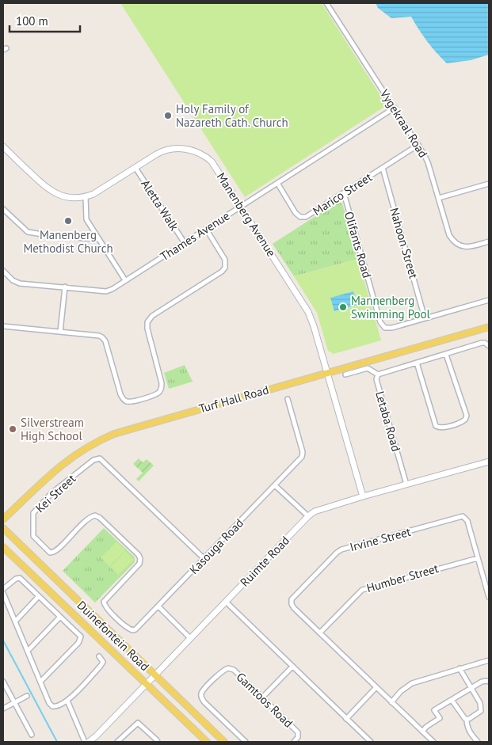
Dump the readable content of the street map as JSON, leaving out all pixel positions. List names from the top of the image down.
{
  "streets": {
    "main road": ["Turf Hall Road", "Duinefontein Road"],
    "street": [
      "Vygekraal Road",
      "Marico Street",
      "Aletta Walk",
      "Manenberg Avenue",
      "Thames Avenue",
      "Nahoon Street",
      "Olifants Road",
      "Letaba Road",
      "Kei Street",
      "Irvine Street",
      "Kasouga Road",
      "Ruimte Road",
      "Humber Street",
      "Gamtoos Road"
    ]
  },
  "crossings": [
    ["Vygekraal Road", "Marico Street"],
    ["Vygekraal Road", "Thames Avenue"],
    ["Marico Street", "Thames Avenue"],
    ["Marico Street", "Nahoon Street"],
    ["Marico Street", "Olifants Road"],
    ["Aletta Walk", "Manenberg Avenue"],
    ["Aletta Walk", "Thames Avenue"],
    ["Manenberg Avenue", "Thames Avenue"],
    ["Manenberg Avenue", "Turf Hall Road"],
    ["Manenberg Avenue", "Ruimte Road"],
    ["Nahoon Street", "Olifants Road"],
    ["Letaba Road", "Ruimte Road"],
    ["Kei Street", "Kasouga Road"],
    ["Irvine Street", "Humber Street"],
    ["Ruimte Road", "Duinefontein Road"]
  ],
  "places": [
    "Holy Family of Nazareth Cath. Church",
    "Manenberg Methodist Church",
    "Mannenberg Swimming Pool",
    "Silverstream High School"
  ],
  "scale_bar": "100 m"
}
